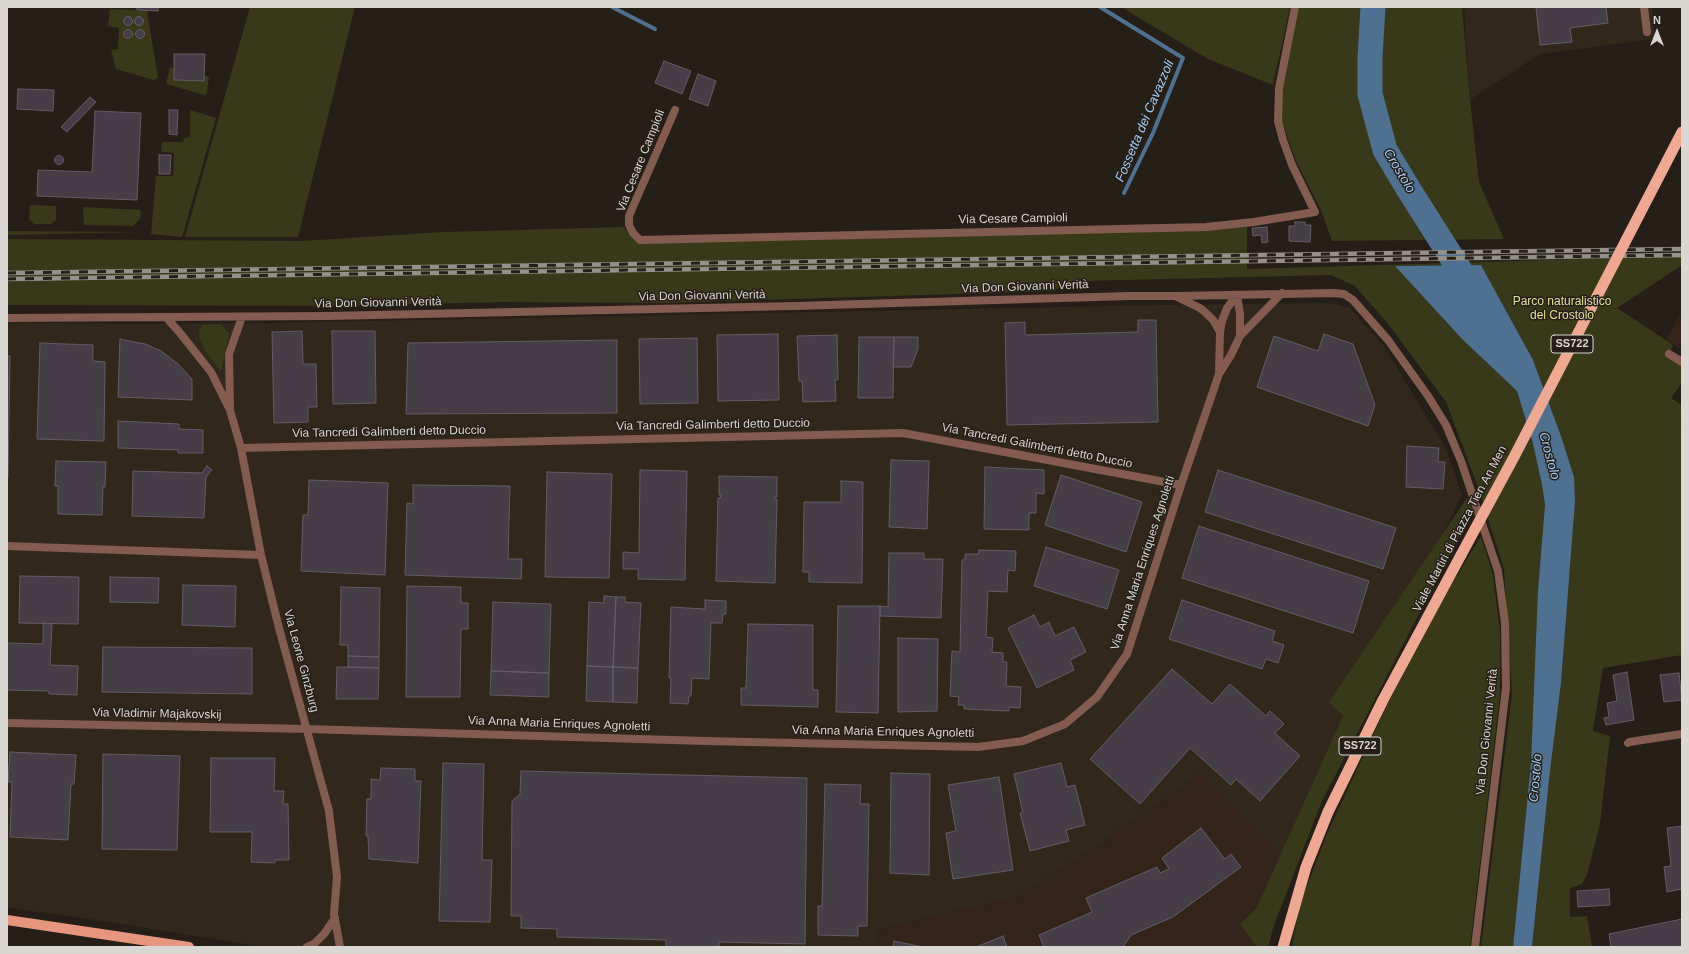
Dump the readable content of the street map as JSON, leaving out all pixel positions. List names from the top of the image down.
{
  "streets": {
    "highway": ["SS722", "Viale Martiri di Piazza Tien An Men"],
    "street": [
      "Via Cesare Campioli",
      "Via Don Giovanni Verità",
      "Via Tancredi Galimberti detto Duccio",
      "Via Anna Maria Enriques Agnoletti",
      "Via Leone Ginzburg",
      "Via Vladimir Majakovskij"
    ]
  },
  "crossings": [
    ["Via Don Giovanni Verità", "Via Anna Maria Enriques Agnoletti"],
    ["Via Don Giovanni Verità", "Via Leone Ginzburg"],
    ["Via Tancredi Galimberti detto Duccio", "Via Anna Maria Enriques Agnoletti"],
    ["Via Tancredi Galimberti detto Duccio", "Via Leone Ginzburg"],
    ["Via Anna Maria Enriques Agnoletti", "Via Leone Ginzburg"],
    ["Via Anna Maria Enriques Agnoletti", "Via Vladimir Majakovskij"],
    ["Via Leone Ginzburg", "Via Vladimir Majakovskij"]
  ],
  "water": ["Fossetta dei Cavazzoli", "Crostolo"],
  "parks": ["Parco naturalistico del Crostolo"],
  "north": "top"
}
